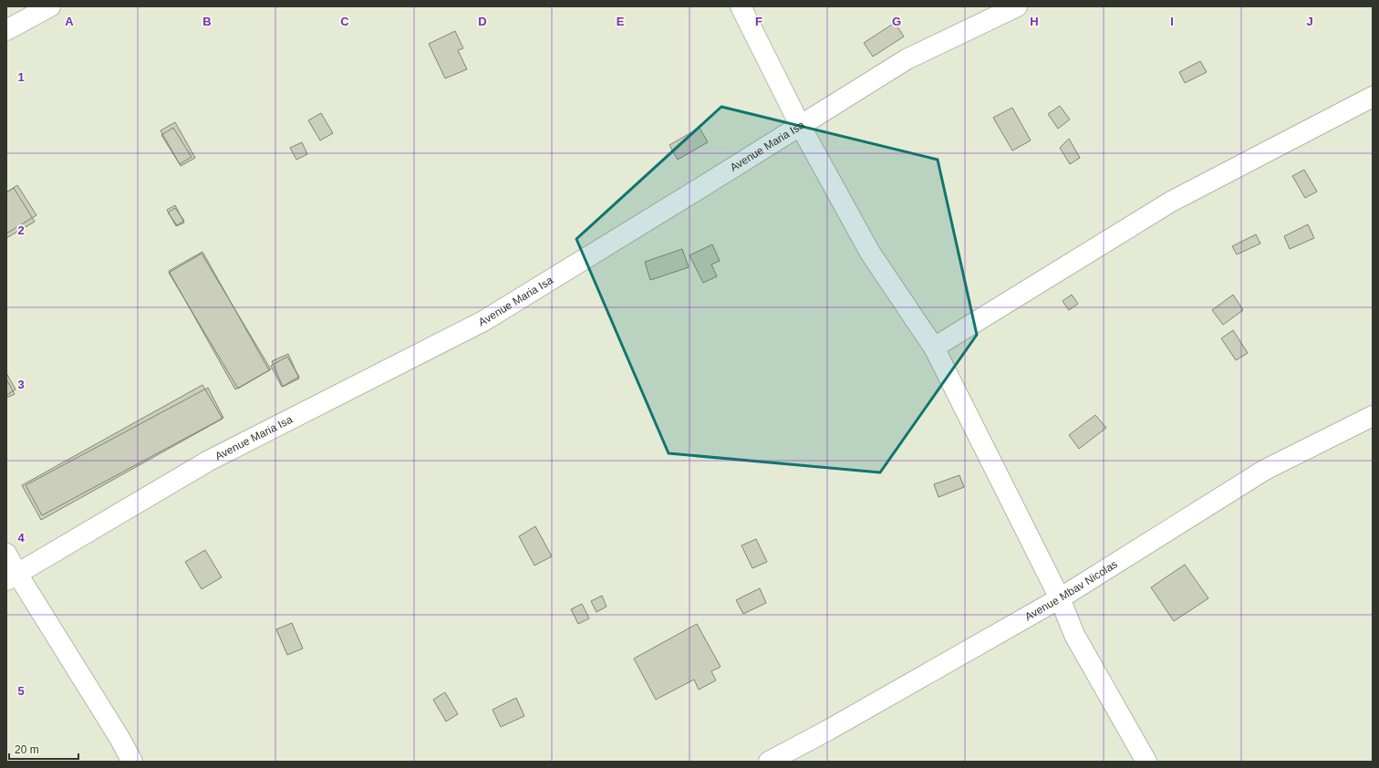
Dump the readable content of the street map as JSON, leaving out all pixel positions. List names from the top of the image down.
{
  "streets": {
    "street": ["Avenue Maria Isa", "Avenue Mbav Nicolas"]
  },
  "scale_bar": "20 m",
  "grid": {
    "columns": [
      "A",
      "B",
      "C",
      "D",
      "E",
      "F",
      "G",
      "H",
      "I",
      "J"
    ],
    "rows": [
      "1",
      "2",
      "3",
      "4",
      "5"
    ]
  }
}
